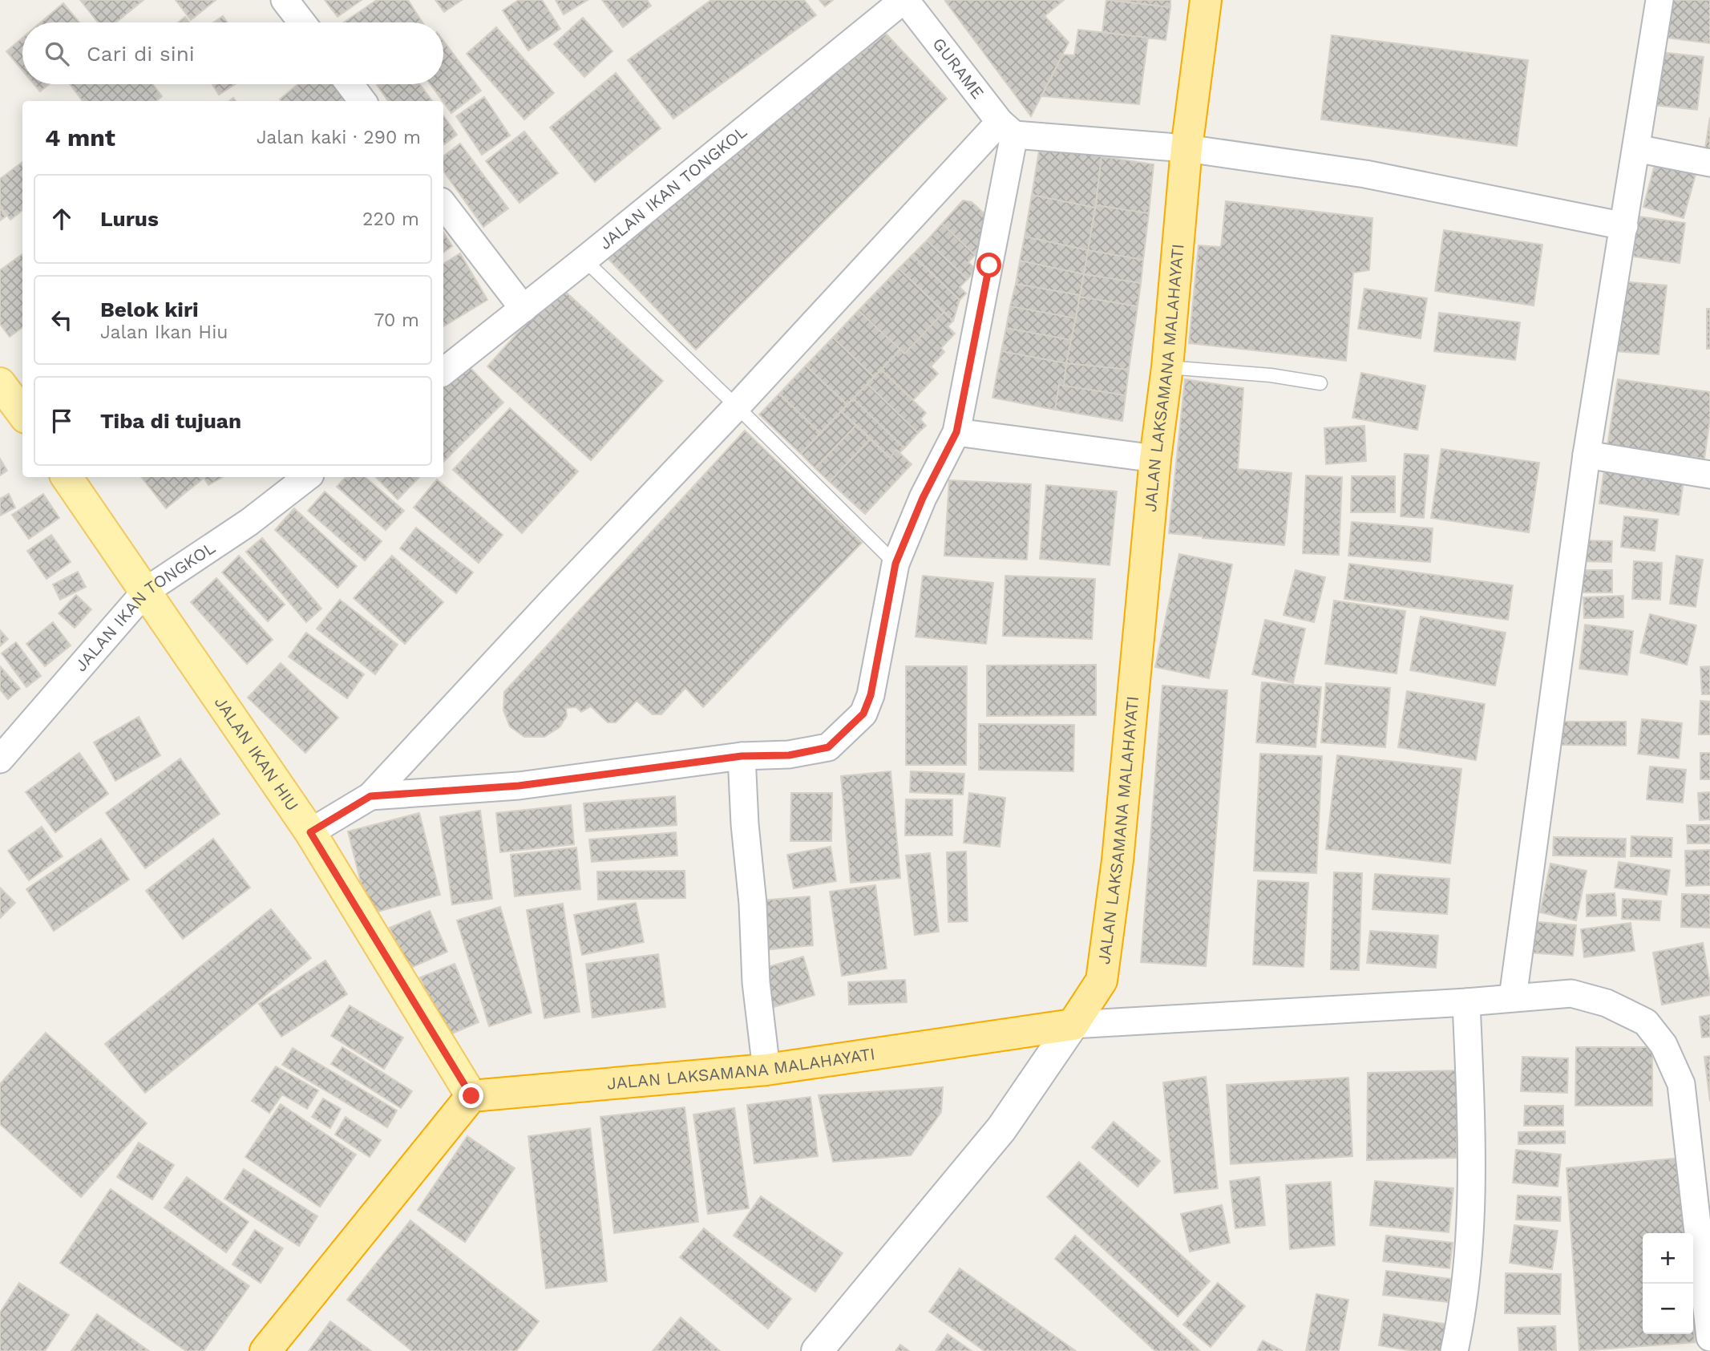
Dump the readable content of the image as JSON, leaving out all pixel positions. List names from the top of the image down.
{
  "streets": {
    "highway": ["JALAN LAKSAMANA MALAHAYATI"],
    "main road": ["JALAN IKAN HIU"],
    "street": ["GURAME", "JALAN IKAN TONGKOL"]
  },
  "crossings": [
    ["GURAME", "JALAN IKAN TONGKOL"],
    ["JALAN IKAN TONGKOL", "JALAN IKAN HIU"],
    ["JALAN LAKSAMANA MALAHAYATI", "JALAN IKAN HIU"]
  ],
  "page": {
    "search": "Cari di sini",
    "heading": ["4 mnt", "Jalan kaki · 290 m"],
    "list": [
      ["Lurus", "220 m"],
      ["Belok kiri", "Jalan Ikan Hiu", "70 m"],
      "Tiba di tujuan"
    ],
    "map_buttons": ["+", "−"]
  }
}
